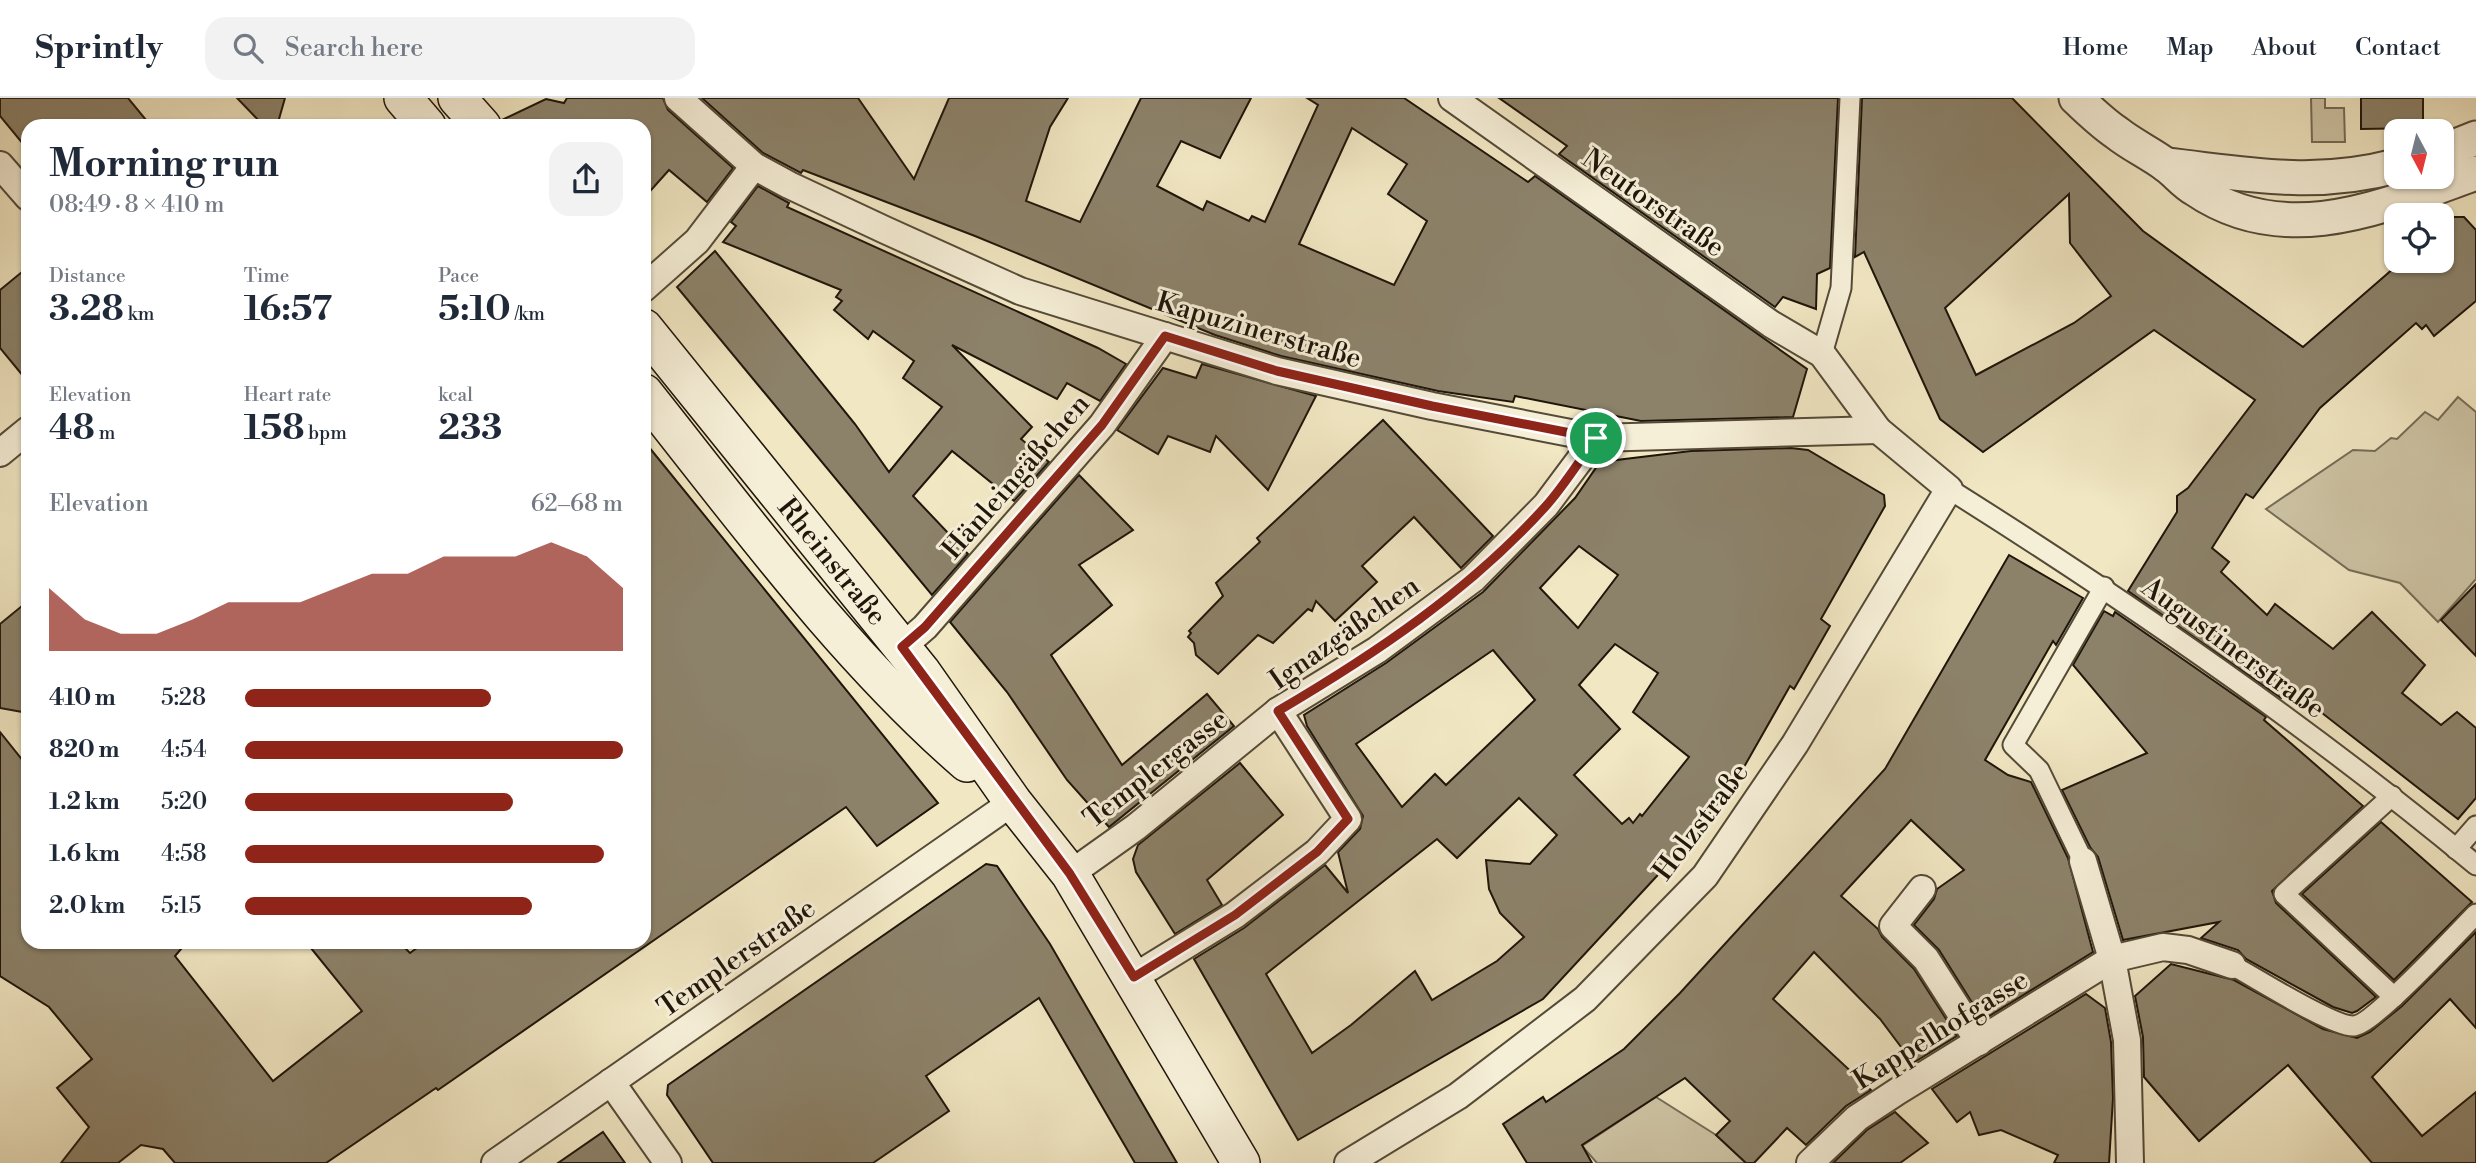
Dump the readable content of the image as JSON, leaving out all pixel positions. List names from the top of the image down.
{
  "streets": {
    "main road": ["Rheinstraße"],
    "street": [
      "Neutorstraße",
      "Kapuzinerstraße",
      "Hänleingäßchen",
      "Ignazgäßchen",
      "Augustinerstraße",
      "Templergasse",
      "Holzstraße",
      "Templerstraße",
      "Kappelhofgasse"
    ]
  },
  "crossings": [
    ["Kapuzinerstraße", "Hänleingäßchen"],
    ["Kapuzinerstraße", "Ignazgäßchen"],
    ["Hänleingäßchen", "Rheinstraße"],
    ["Rheinstraße", "Ignazgäßchen"],
    ["Rheinstraße", "Templergasse"],
    ["Rheinstraße", "Templerstraße"],
    ["Ignazgäßchen", "Templergasse"],
    ["Augustinerstraße", "Holzstraße"]
  ],
  "north": "bottom",
  "page": {
    "header": "Sprintly",
    "search": "Search here",
    "nav": [
      "Home",
      "Map",
      "About",
      "Contact"
    ],
    "heading": ["Morning run", "08:49 · 8 × 410 m"],
    "stats": [
      ["Distance", "3.28 km"],
      ["Time", "16:57"],
      ["Pace", "5:10 /km"],
      ["Elevation", "48 m"],
      ["Heart rate", "158 bpm"],
      ["kcal", "233"]
    ],
    "chart": ["Elevation", "62–68 m"],
    "list": [
      {
        "name": "410 m",
        "note": "5:28"
      },
      {
        "name": "820 m",
        "note": "4:54"
      },
      {
        "name": "1.2 km",
        "note": "5:20"
      },
      {
        "name": "1.6 km",
        "note": "4:58"
      },
      {
        "name": "2.0 km",
        "note": "5:15"
      }
    ]
  }
}
